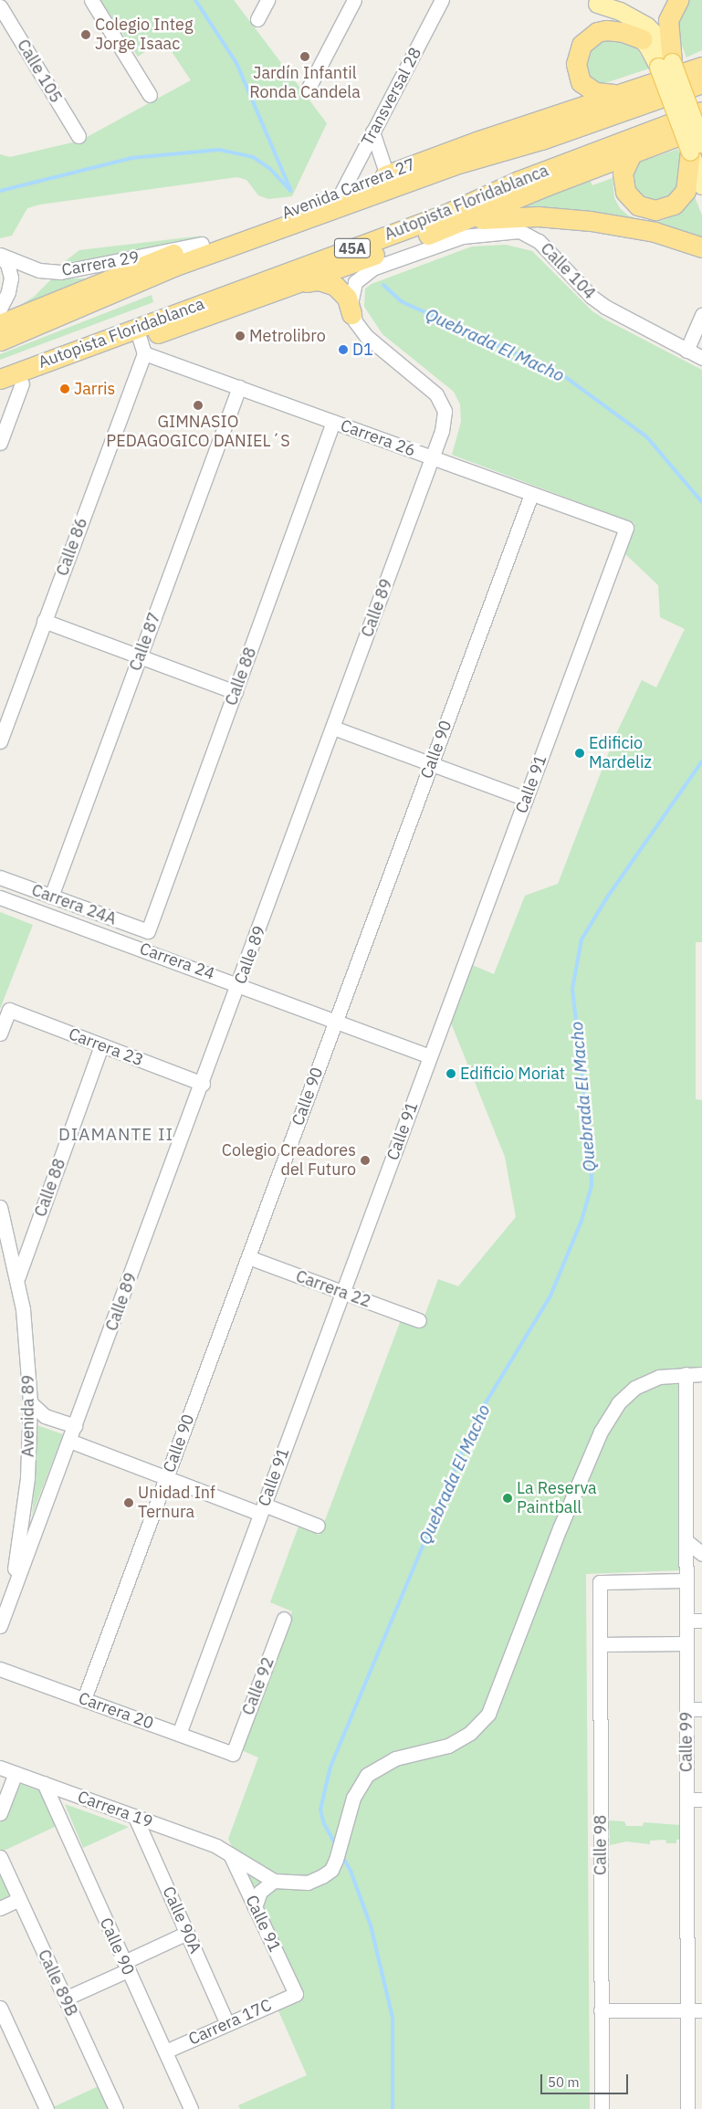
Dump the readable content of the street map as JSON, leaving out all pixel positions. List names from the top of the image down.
{
  "streets": {
    "highway": ["Avenida Carrera 27", "Autopista Floridablanca", "45A"],
    "street": [
      "Calle 105",
      "Transversal 28",
      "Carrera 29",
      "Calle 104",
      "Carrera 26",
      "Calle 86",
      "Calle 89",
      "Calle 87",
      "Calle 88",
      "Calle 90",
      "Calle 91",
      "Carrera 24A",
      "Carrera 24",
      "Carrera 23",
      "Carrera 22",
      "Avenida 89",
      "Calle 92",
      "Carrera 20",
      "Calle 99",
      "Carrera 19",
      "Calle 98",
      "Calle 90A",
      "Calle 89B",
      "Carrera 17C"
    ]
  },
  "crossings": [
    ["Transversal 28", "Avenida Carrera 27"],
    ["Avenida Carrera 27", "Autopista Floridablanca"],
    ["Avenida Carrera 27", "Carrera 29"],
    ["45A", "Carrera 26"],
    ["45A", "Calle 86"],
    ["Calle 104", "Calle 89"],
    ["Carrera 26", "Calle 86"],
    ["Carrera 26", "Calle 89"],
    ["Carrera 26", "Calle 87"],
    ["Carrera 26", "Calle 88"],
    ["Carrera 26", "Calle 90"],
    ["Carrera 26", "Calle 91"],
    ["Calle 89", "Carrera 24"],
    ["Calle 89", "Carrera 23"],
    ["Calle 89", "Avenida 89"],
    ["Calle 87", "Carrera 24A"],
    ["Calle 88", "Carrera 24A"],
    ["Calle 88", "Carrera 23"],
    ["Calle 88", "Avenida 89"],
    ["Calle 90", "Carrera 24"],
    ["Calle 90", "Carrera 22"],
    ["Calle 90", "Carrera 20"],
    ["Calle 90", "Carrera 19"],
    ["Calle 90", "Carrera 17C"],
    ["Calle 91", "Carrera 24"],
    ["Calle 91", "Carrera 22"],
    ["Calle 91", "Carrera 20"],
    ["Calle 91", "Carrera 19"],
    ["Calle 91", "Carrera 17C"],
    ["Calle 92", "Carrera 20"],
    ["Calle 99", "Calle 98"],
    ["Carrera 19", "Calle 90A"],
    ["Calle 90A", "Carrera 17C"]
  ],
  "districts": ["DIAMANTE II"],
  "water": ["Quebrada El Macho"],
  "places": [
    "Colegio Integ Jorge Isaac",
    "Jardín Infantil Ronda Candela",
    "Metrolibro",
    "D1",
    "Jarris",
    "GIMNASIO PEDAGOGICO DANIEL´S",
    "Edificio Mardeliz",
    "Edificio Moriat",
    "Colegio Creadores del Futuro",
    "La Reserva Paintball",
    "Unidad Inf Ternura"
  ],
  "scale_bar": "50 m"
}
